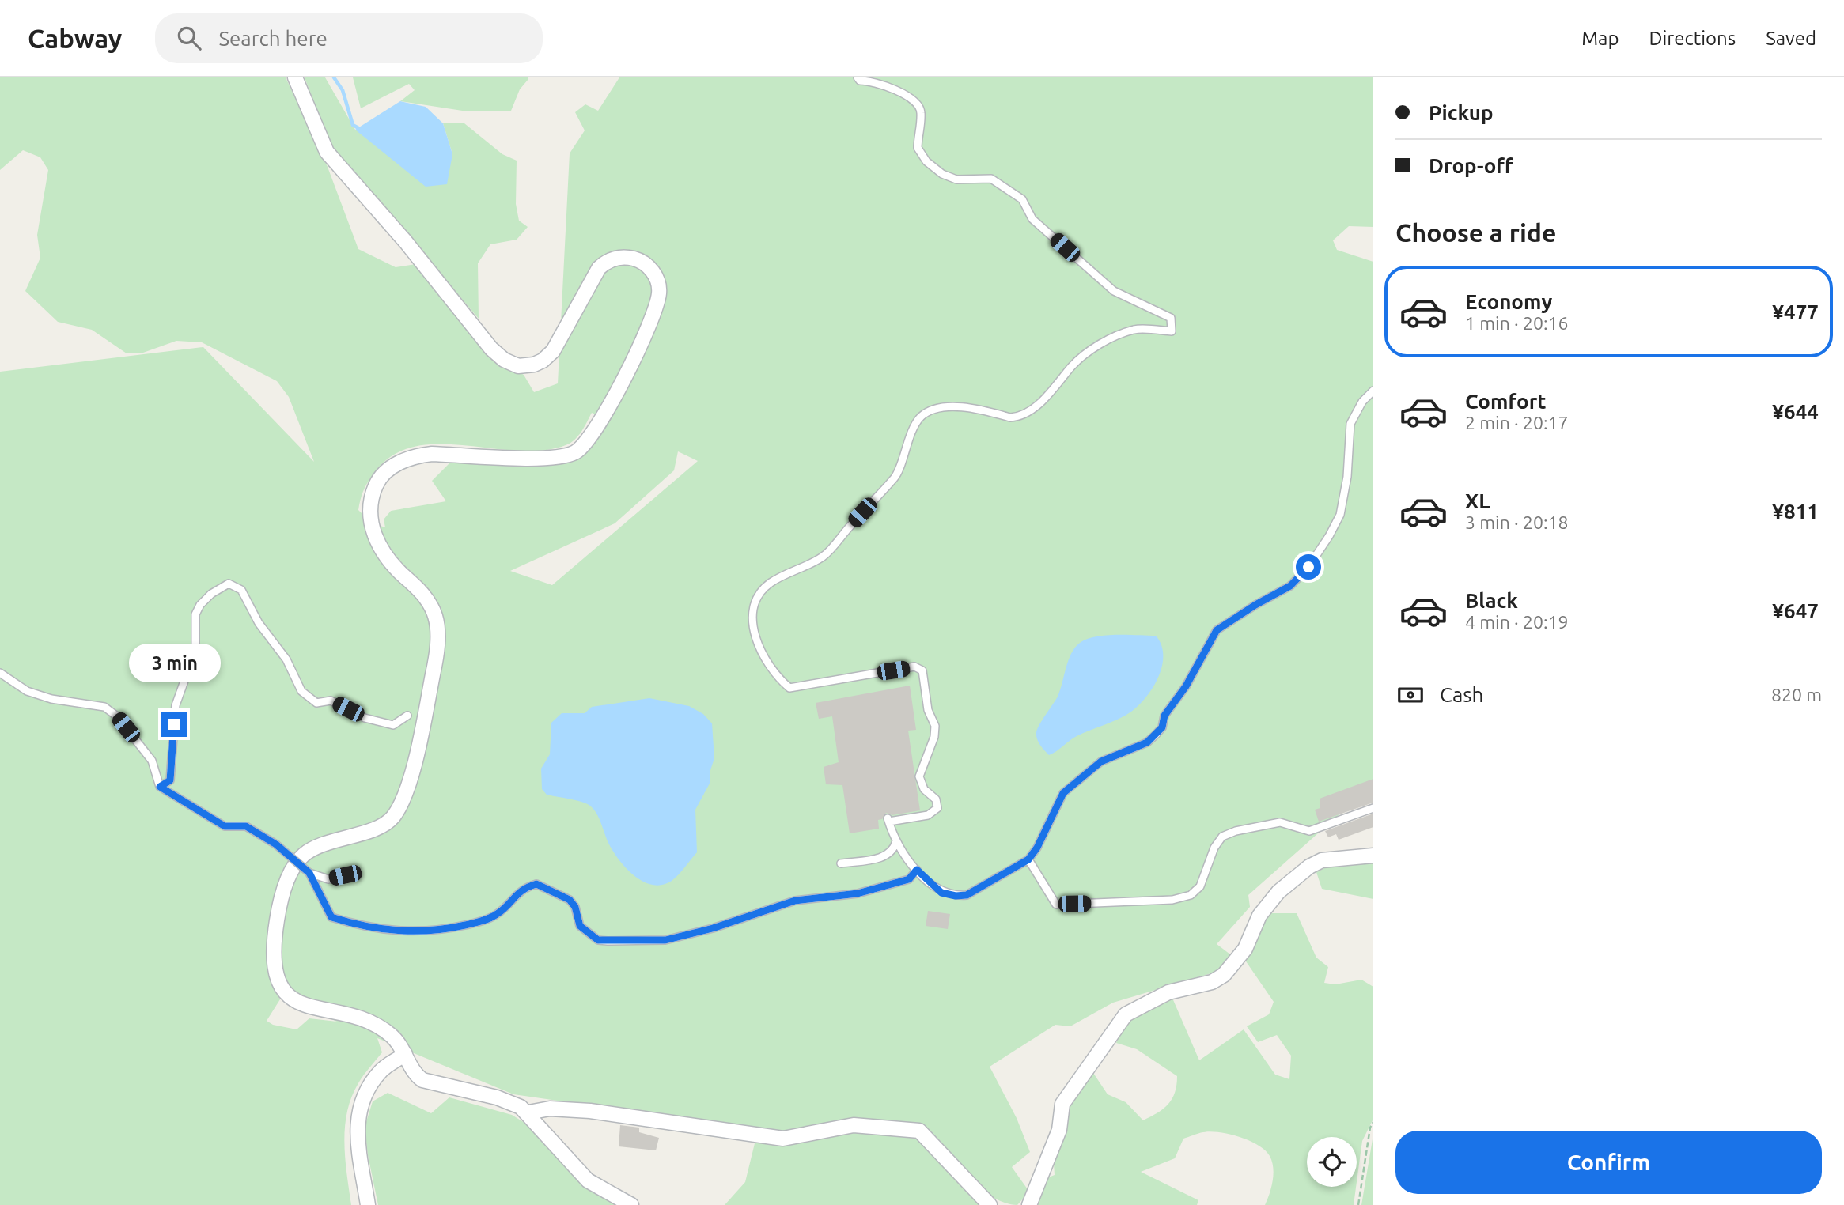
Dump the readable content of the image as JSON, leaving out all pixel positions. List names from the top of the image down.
{
  "page": {
    "header": "Cabway",
    "search": "Search here",
    "nav": ["Map", "Directions", "Saved"],
    "banner": ["Pickup", "Drop-off"],
    "heading": "Choose a ride",
    "list": [
      {
        "name": "Economy",
        "note": "1 min · 20:16",
        "value": "¥477"
      },
      {
        "name": "Comfort",
        "note": "2 min · 20:17",
        "value": "¥644"
      },
      {
        "name": "XL",
        "note": "3 min · 20:18",
        "value": "¥811"
      },
      {
        "name": "Black",
        "note": "4 min · 20:19",
        "value": "¥647"
      }
    ],
    "bubble": "3 min",
    "pay": ["Cash", "820 m"],
    "buttons": "Confirm"
  }
}
